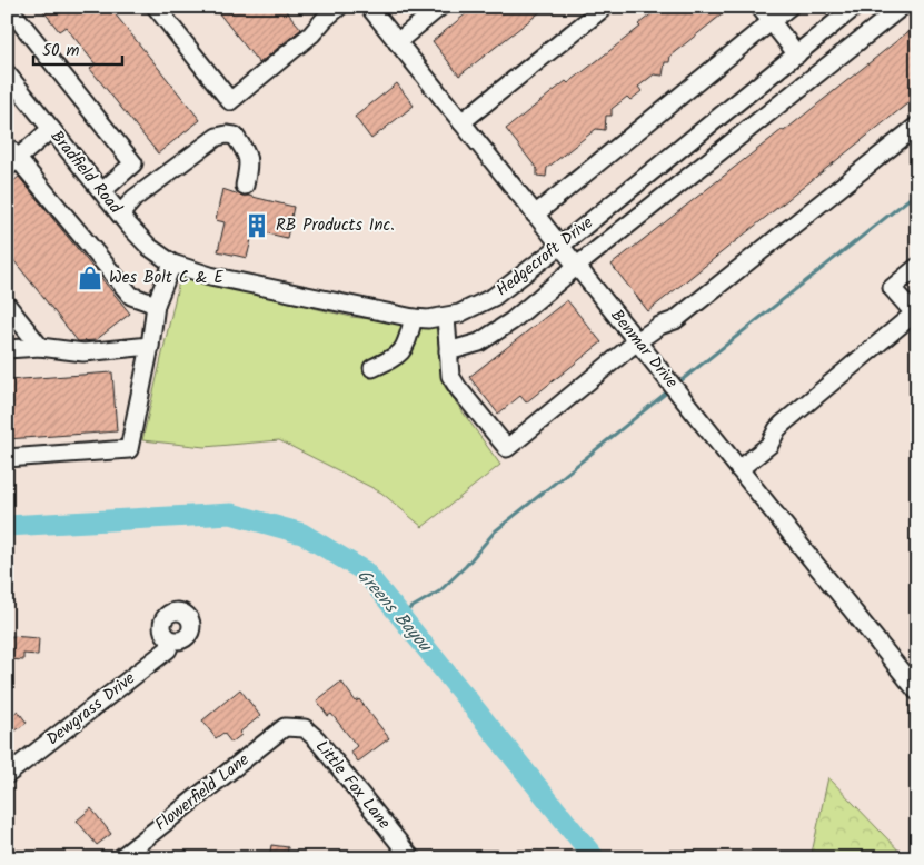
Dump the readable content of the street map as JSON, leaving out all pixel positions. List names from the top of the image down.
{
  "streets": {
    "street": [
      "Bradfield Road",
      "Hedgecroft Drive",
      "Benmar Drive",
      "Dewgrass Drive",
      "Little Fox Lane",
      "Flowerfield Lane"
    ]
  },
  "crossings": [
    ["Bradfield Road", "Hedgecroft Drive"],
    ["Hedgecroft Drive", "Benmar Drive"],
    ["Little Fox Lane", "Flowerfield Lane"]
  ],
  "water": ["Greens Bayou"],
  "places": {
    "building": ["RB Products Inc."],
    "shop": ["Wes Bolt C & E"]
  },
  "scale_bar": "50 m"
}
